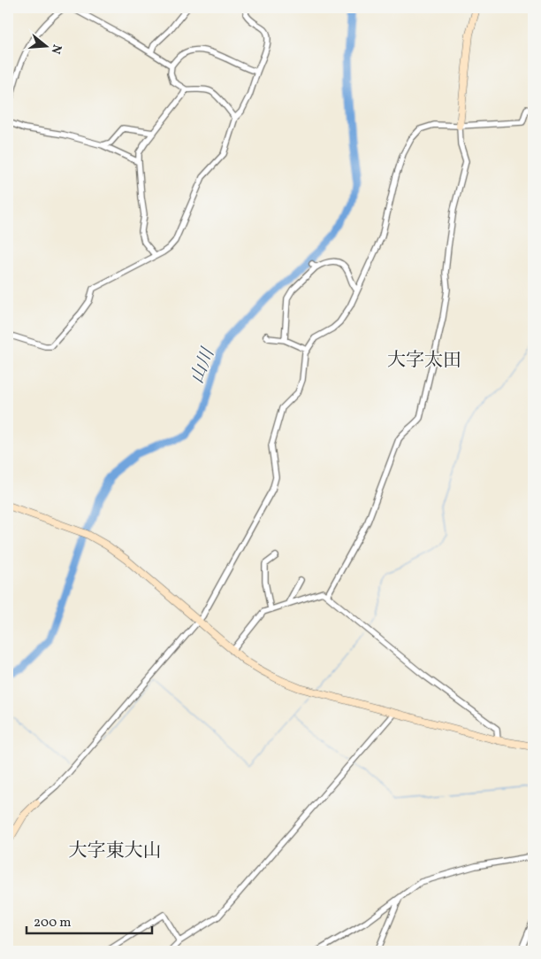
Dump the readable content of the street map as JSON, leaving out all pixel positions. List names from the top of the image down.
{
  "districts": ["大字太田", "大字東大山"],
  "water": ["山川"],
  "scale_bar": "200 m",
  "north": "right"
}
